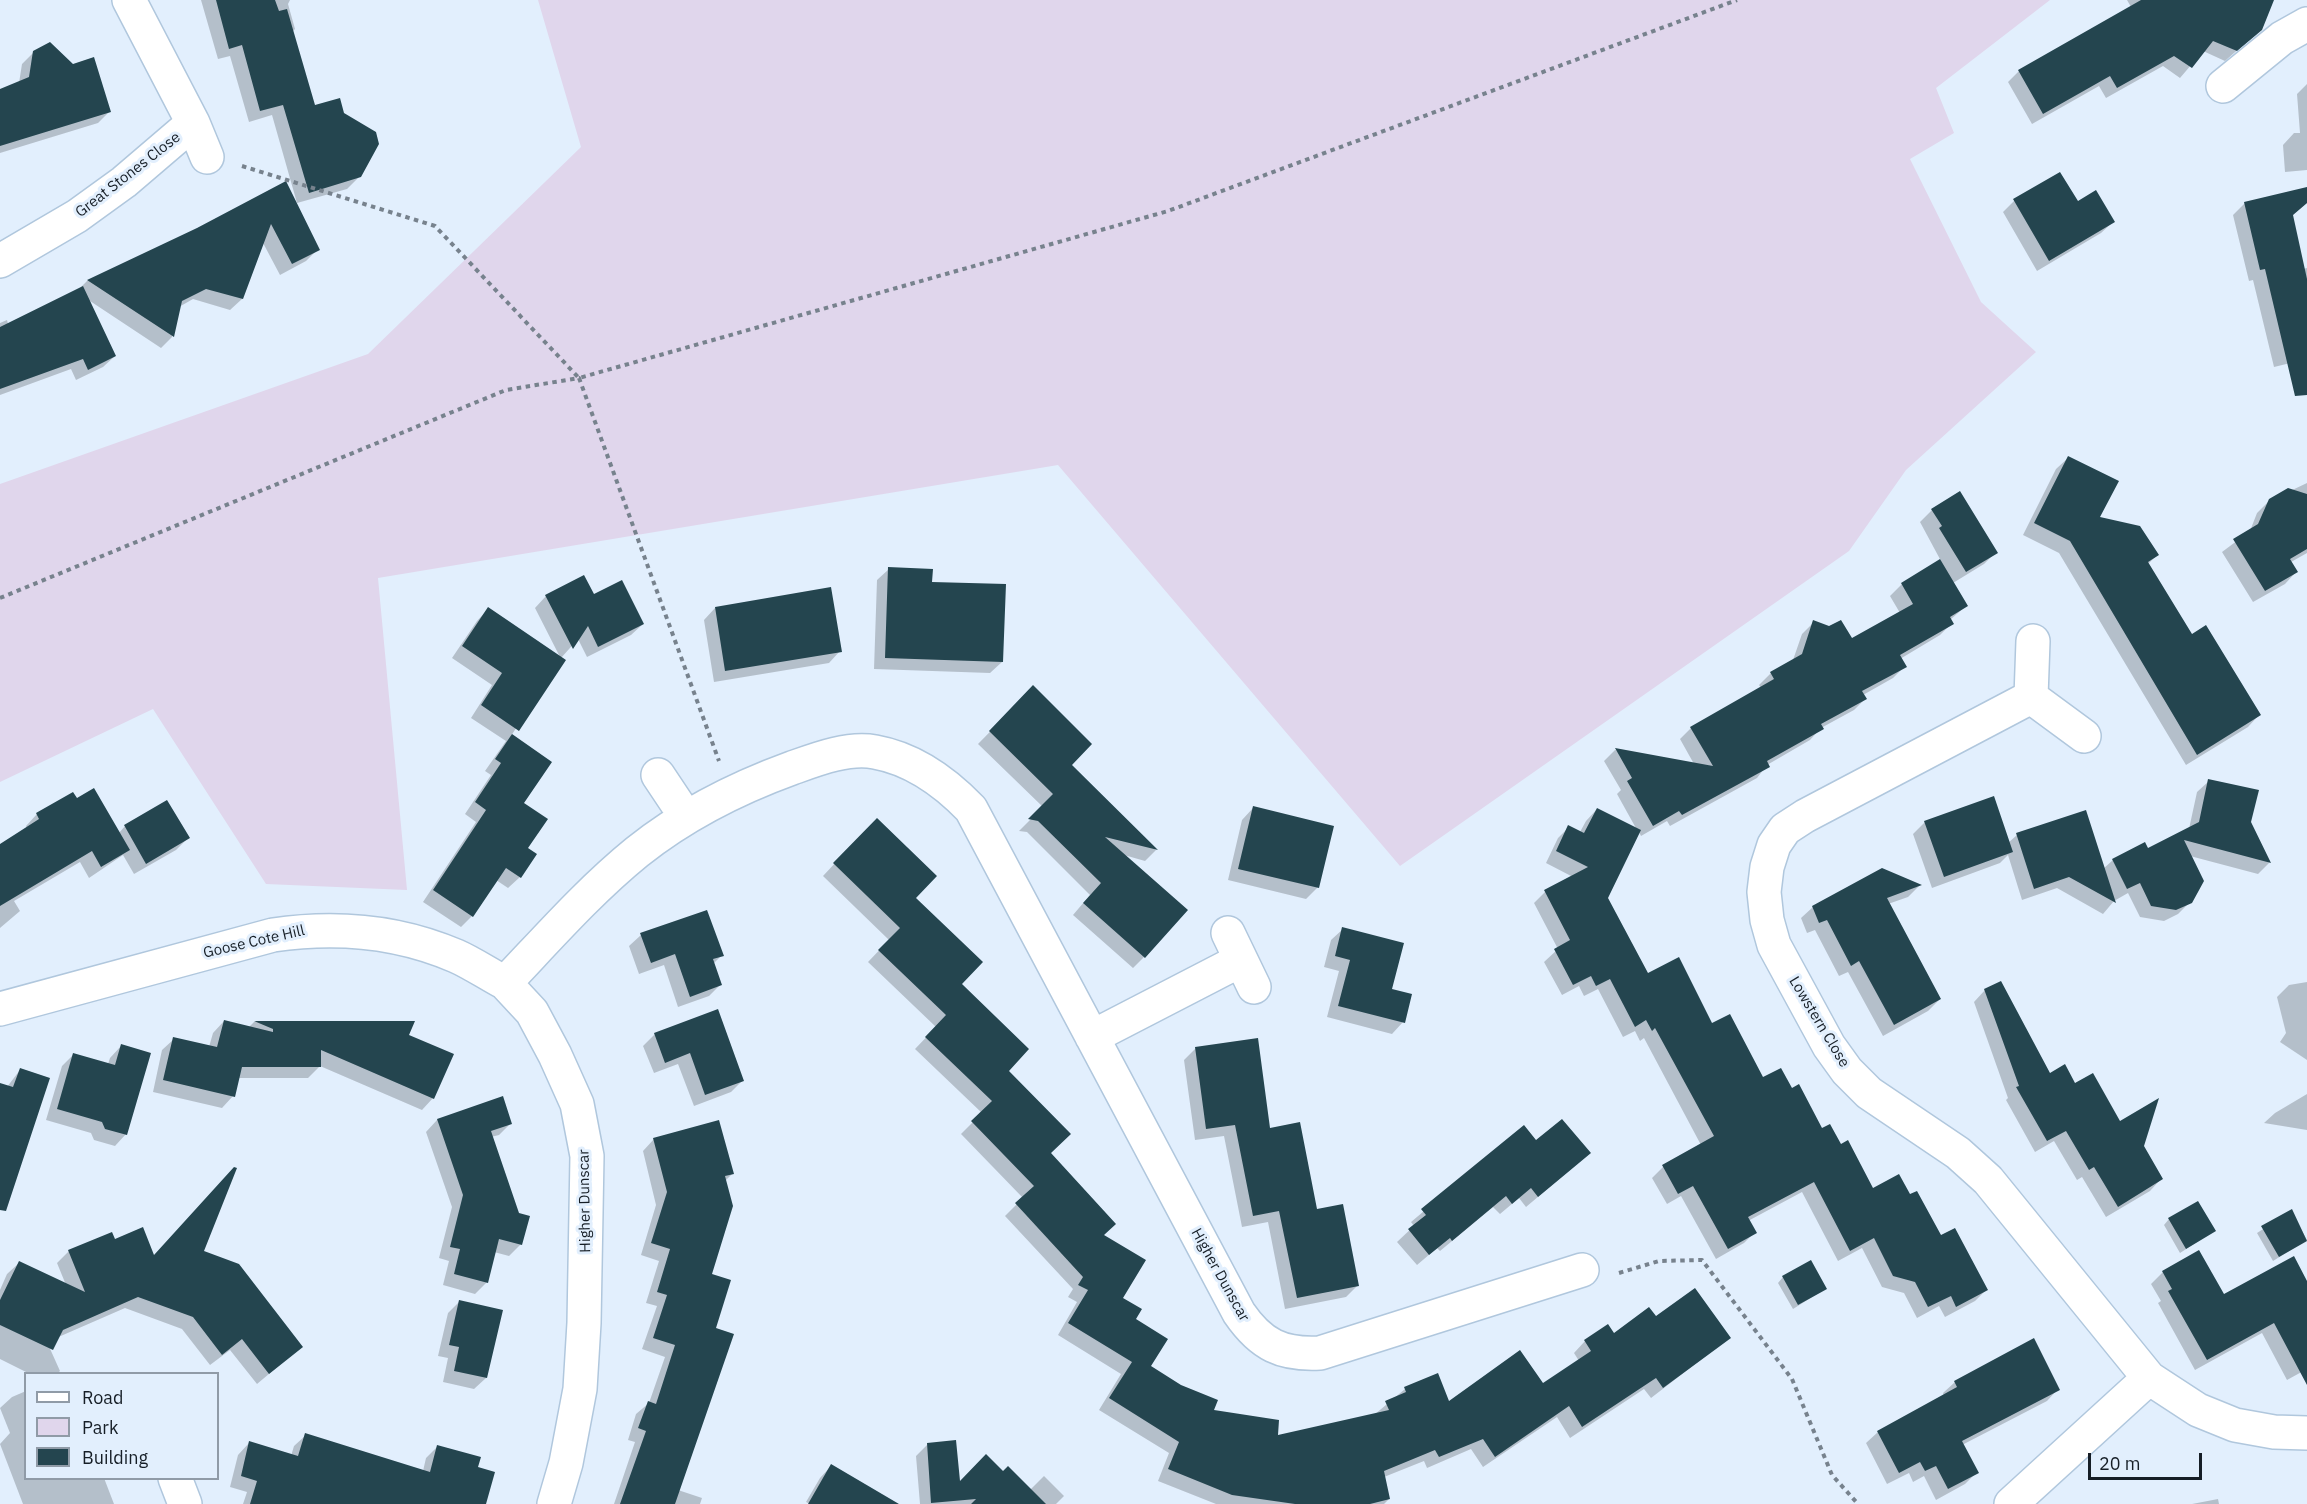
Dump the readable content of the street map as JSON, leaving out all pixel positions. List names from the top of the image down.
{
  "streets": {
    "street": [
      "Great Stones Close",
      "Goose Cote Hill",
      "Lowstern Close",
      "Higher Dunscar"
    ]
  },
  "crossings": [
    ["Goose Cote Hill", "Higher Dunscar"]
  ],
  "legend": ["Road", "Park", "Building"],
  "scale_bar": "20 m"
}
